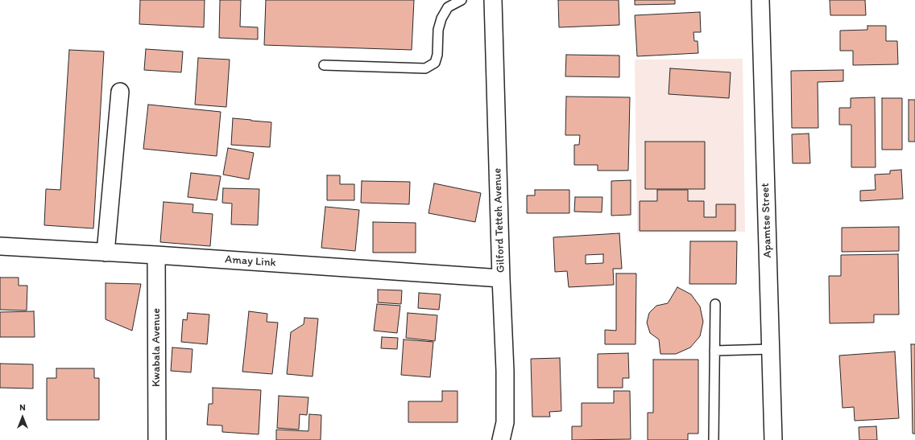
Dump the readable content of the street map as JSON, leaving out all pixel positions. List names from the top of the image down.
{
  "streets": {
    "street": [
      "Gilford Tetteh Avenue",
      "Apamtse Street",
      "Amay Link",
      "Kwabala Avenue"
    ]
  },
  "crossings": [
    ["Gilford Tetteh Avenue", "Amay Link"],
    ["Amay Link", "Kwabala Avenue"]
  ],
  "north": "top"
}
